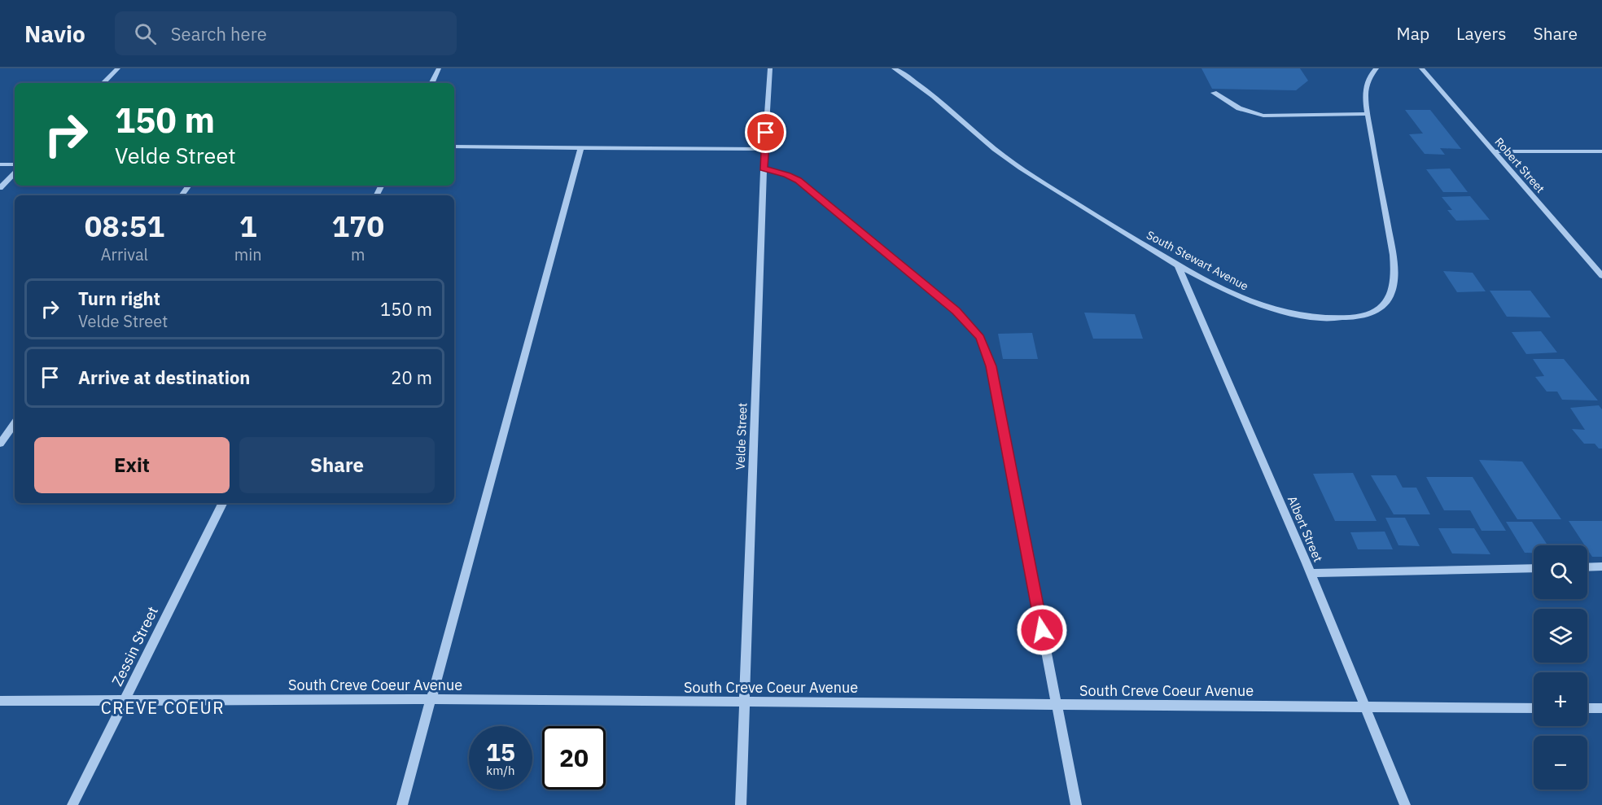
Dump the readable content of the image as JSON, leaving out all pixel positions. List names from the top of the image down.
{
  "streets": {
    "street": [
      "Robert Street",
      "South Stewart Avenue",
      "Velde Street",
      "Albert Street",
      "Zessin Street",
      "South Creve Coeur Avenue"
    ]
  },
  "crossings": [
    ["South Stewart Avenue", "Albert Street"],
    ["Velde Street", "South Creve Coeur Avenue"],
    ["Albert Street", "South Creve Coeur Avenue"],
    ["Zessin Street", "South Creve Coeur Avenue"]
  ],
  "districts": ["CREVE COEUR"],
  "page": {
    "header": "Navio",
    "search": "Search here",
    "nav": ["Map", "Layers", "Share"],
    "turn": ["150 m", "Velde Street"],
    "eta": [
      "08:51",
      "Arrival",
      "1",
      "min",
      "170",
      "m"
    ],
    "list": [
      {
        "name": "Turn right",
        "note": "Velde Street",
        "value": "150 m"
      },
      {
        "name": "Arrive at destination",
        "value": "20 m"
      }
    ],
    "buttons": ["Exit", "Share"],
    "map_buttons": ["+", "−"],
    "speed": "15 km/h",
    "limit": "20"
  }
}
